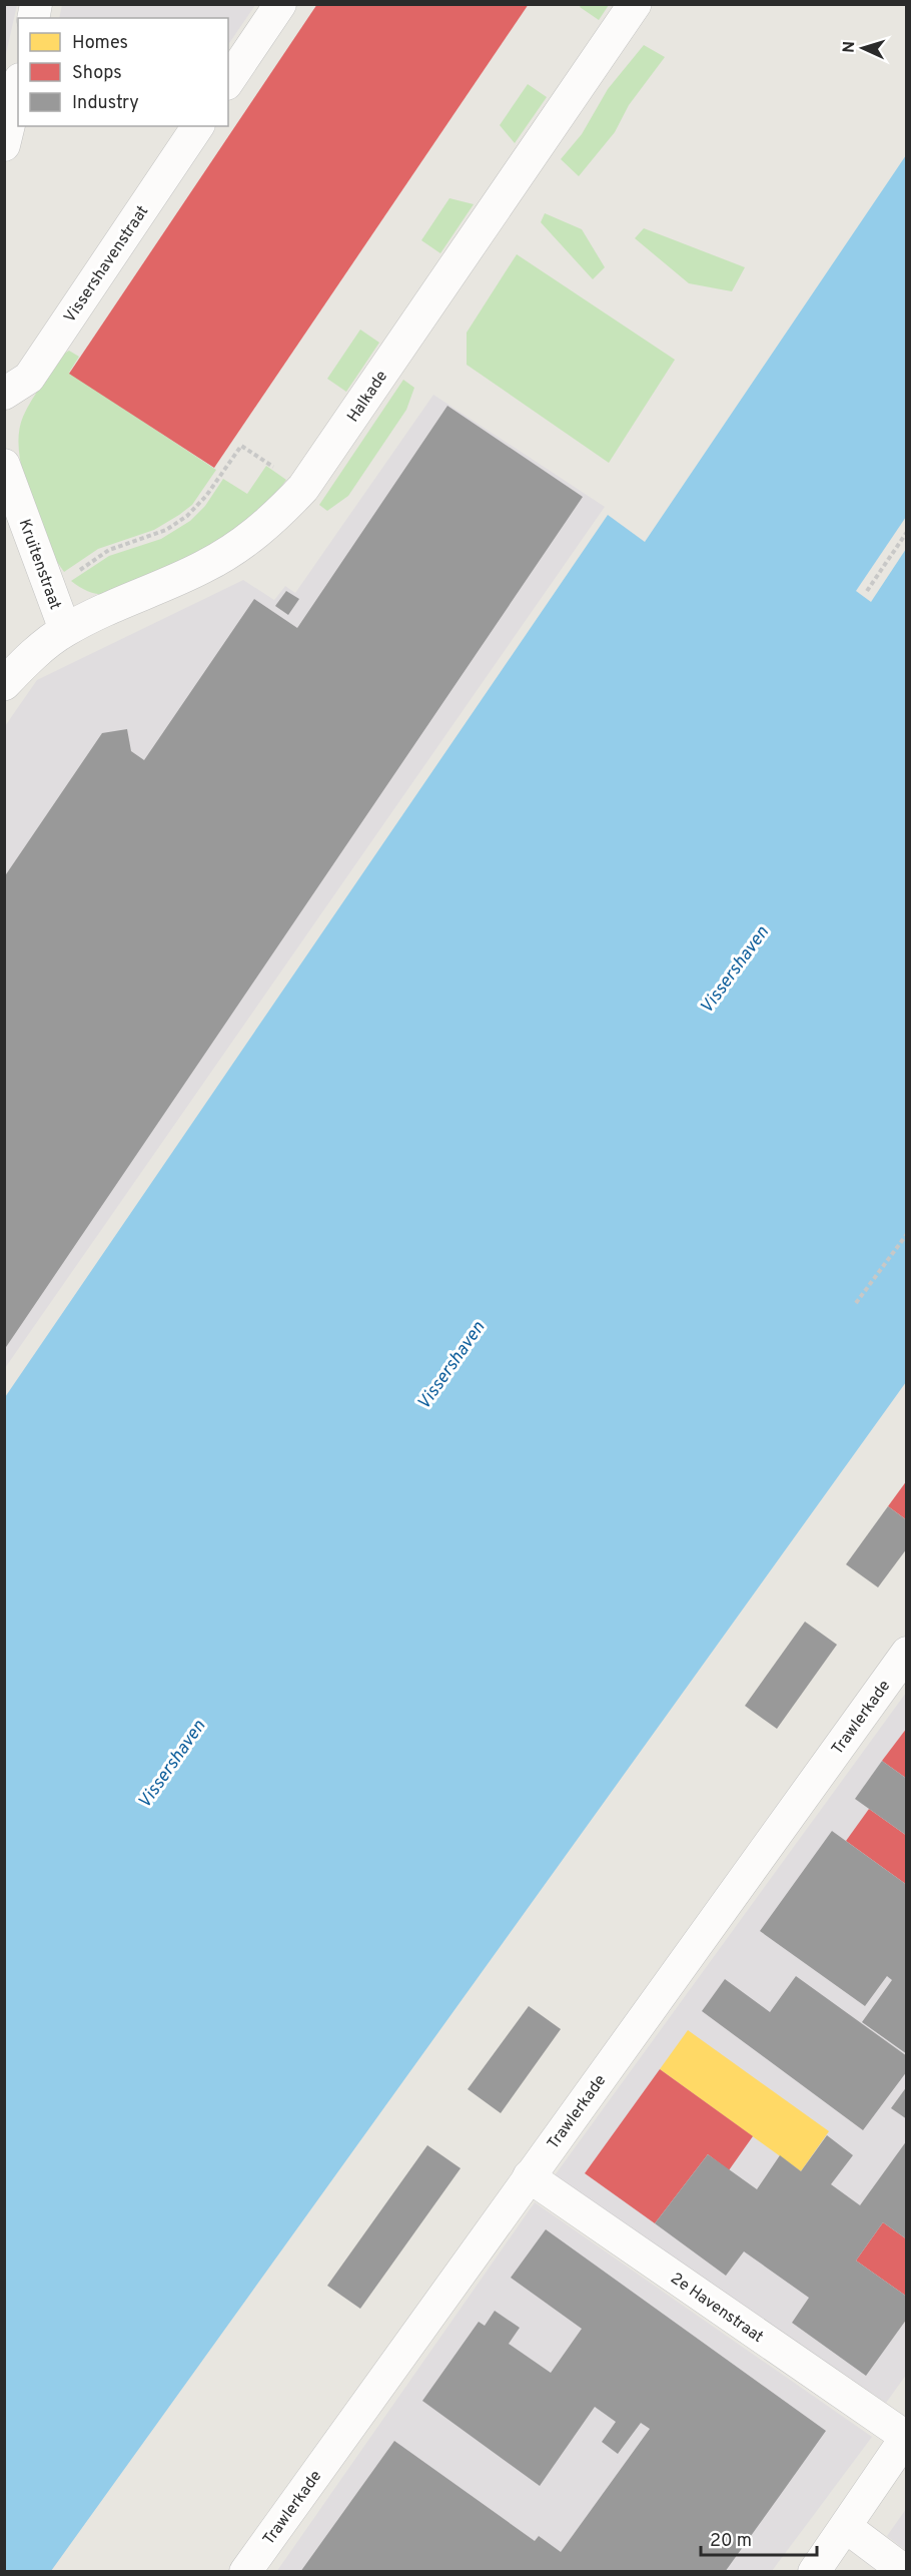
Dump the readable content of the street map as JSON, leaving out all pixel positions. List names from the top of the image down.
{
  "streets": {
    "street": [
      "Vissershavenstraat",
      "Halkade",
      "Kruitenstraat",
      "Trawlerkade",
      "2e Havenstraat"
    ]
  },
  "crossings": [
    ["Halkade", "Kruitenstraat"],
    ["Trawlerkade", "2e Havenstraat"]
  ],
  "water": ["Vissershaven"],
  "legend": ["Homes", "Shops", "Industry"],
  "scale_bar": "20 m",
  "north": "left"
}
